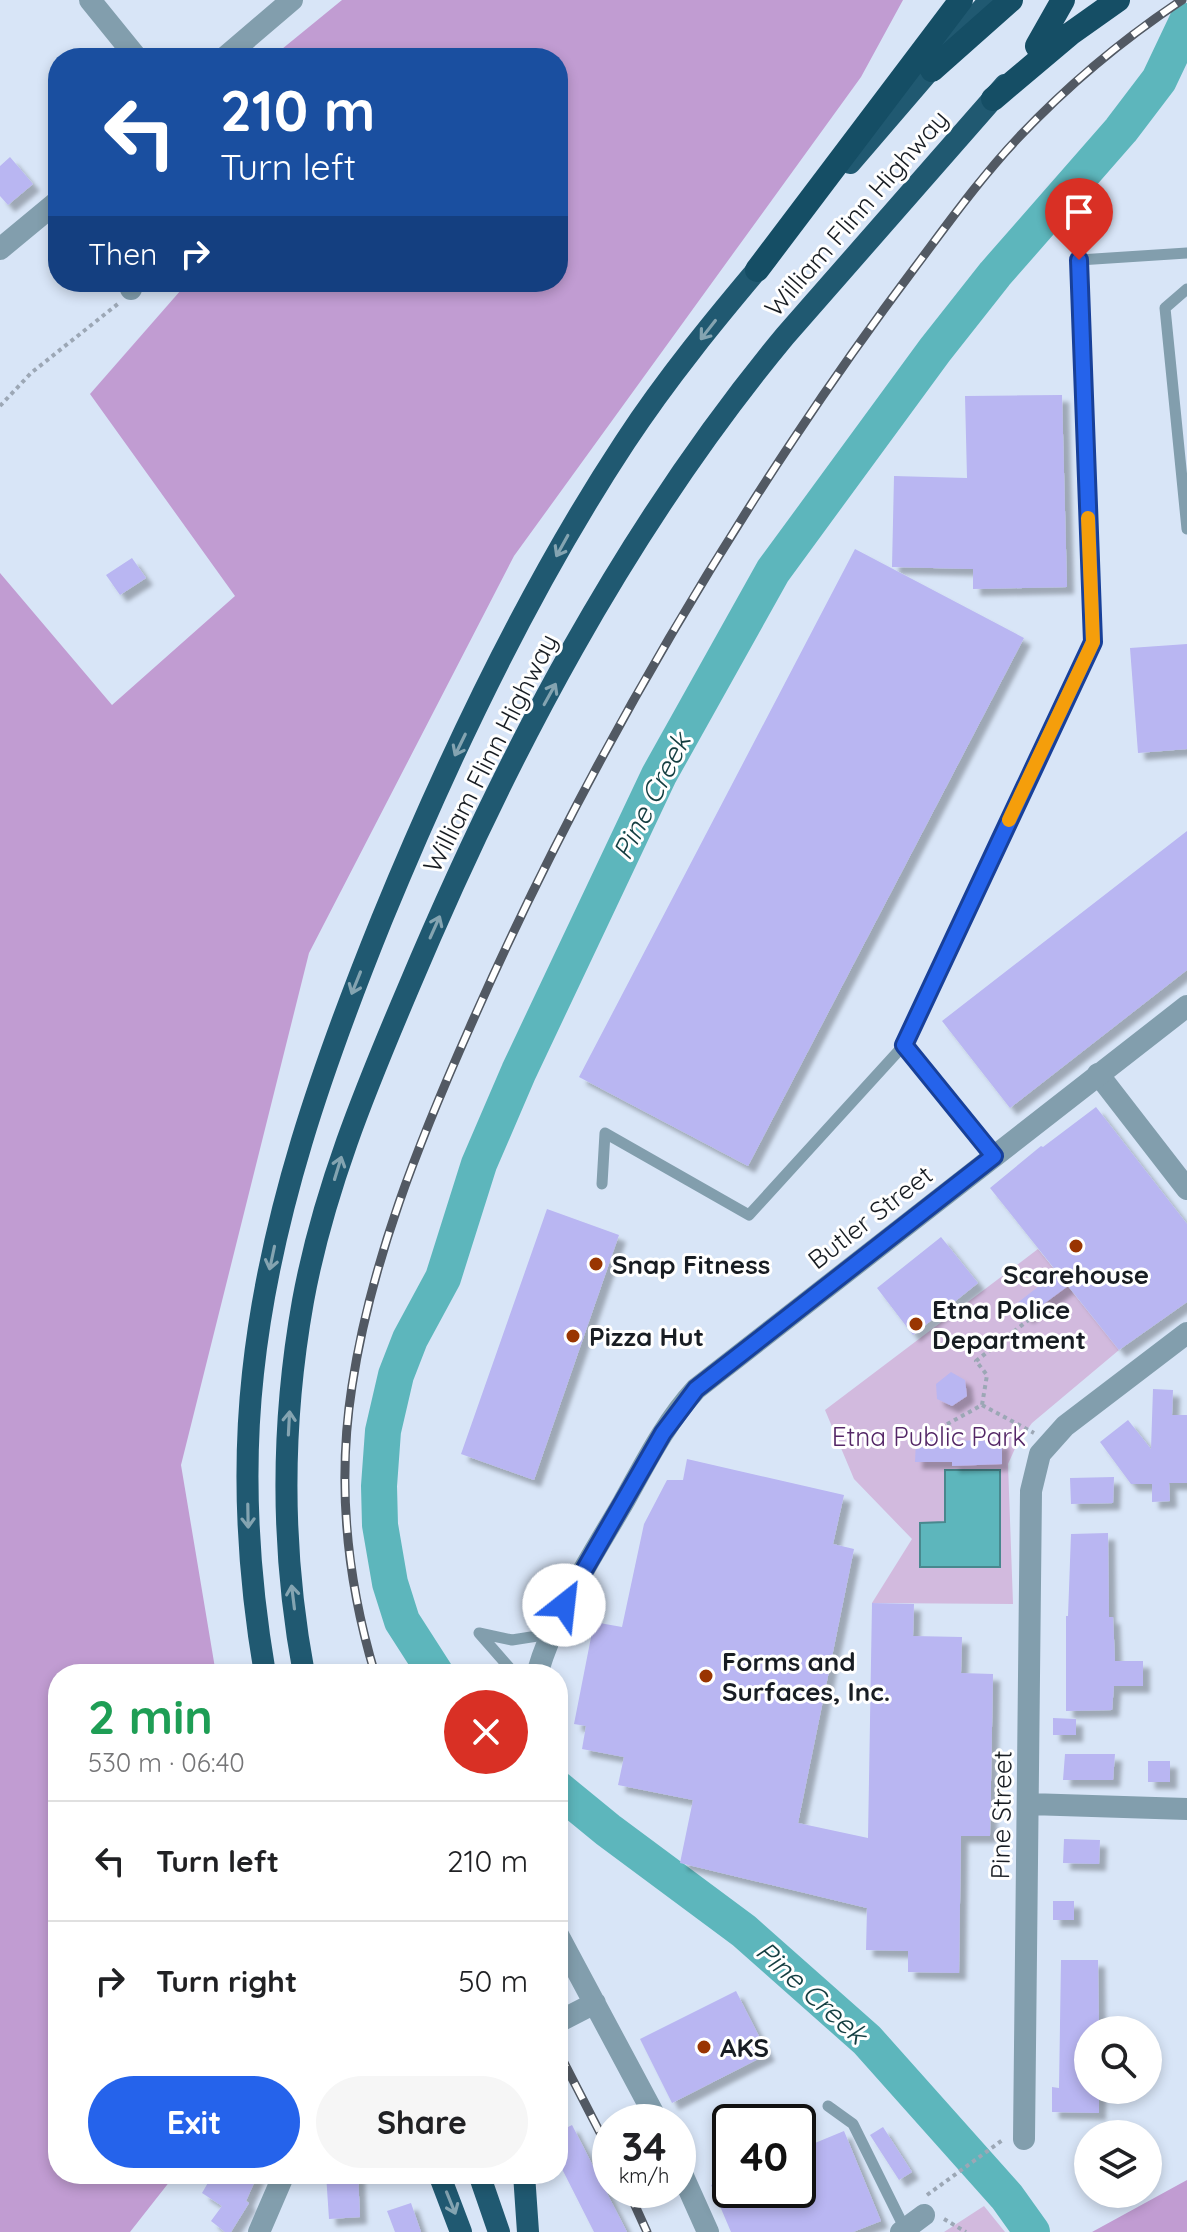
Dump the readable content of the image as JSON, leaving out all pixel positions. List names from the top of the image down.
{
  "streets": {
    "highway": ["William Flinn Highway"],
    "street": ["Butler Street", "Pine Street"]
  },
  "water": ["Pine Creek"],
  "parks": ["Etna Public Park"],
  "places": [
    "Scarehouse",
    "Snap Fitness",
    "Etna Police Department",
    "Pizza Hut",
    "Forms and Surfaces, Inc.",
    "AKS"
  ],
  "page": {
    "turn": ["210 m", "Turn left"],
    "then": "Then",
    "heading": ["2 min", "530 m · 06:40"],
    "list": [
      {
        "name": "Turn left",
        "value": "210 m"
      },
      {
        "name": "Turn right",
        "value": "50 m"
      }
    ],
    "buttons": ["Exit", "Share"],
    "speed": "34 km/h",
    "limit": "40"
  }
}
